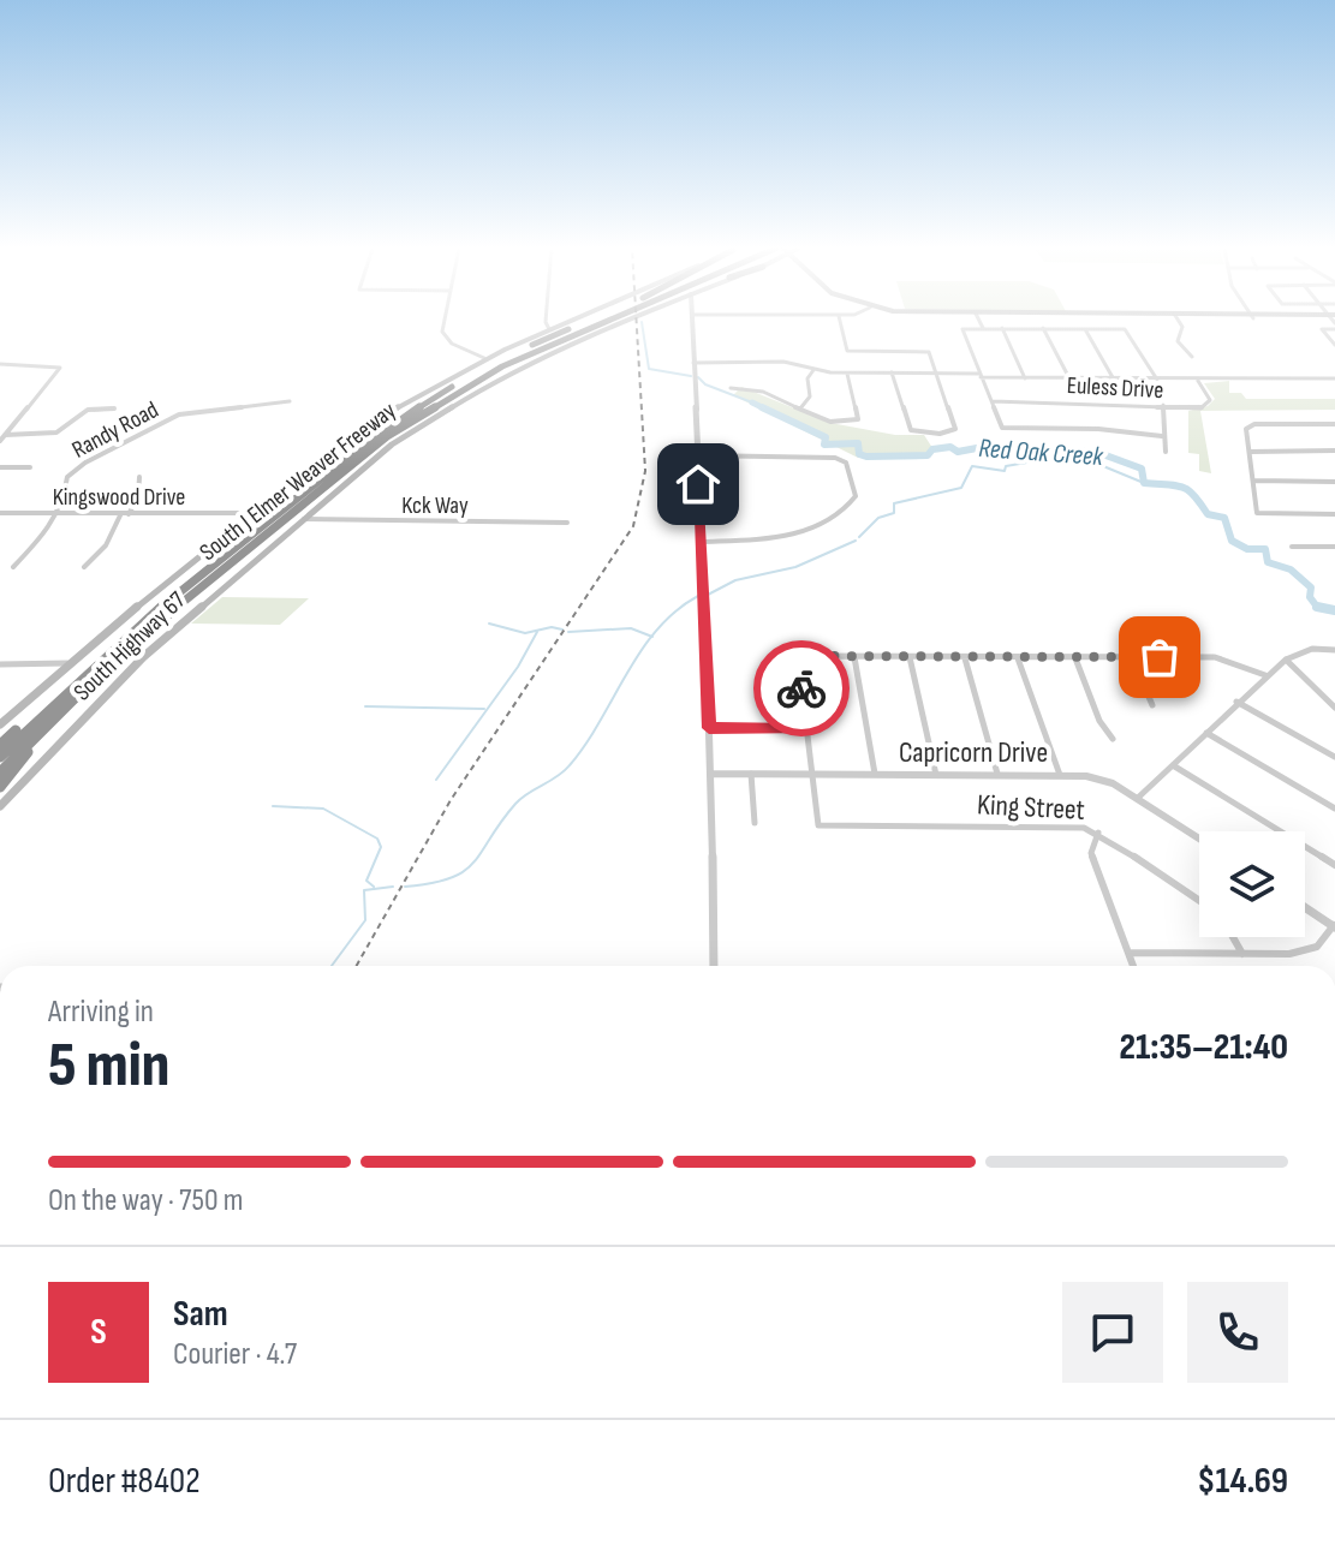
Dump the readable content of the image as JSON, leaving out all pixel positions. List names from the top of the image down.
{
  "streets": {
    "highway": ["South J Elmer Weaver Freeway"],
    "main road": ["South Highway 67"],
    "street": [
      "Euless Drive",
      "Randy Road",
      "Kingswood Drive",
      "Kck Way",
      "Capricorn Drive",
      "King Street"
    ]
  },
  "crossings": [
    ["Randy Road", "Kingswood Drive"],
    ["Kingswood Drive", "South Highway 67"],
    ["Kck Way", "South Highway 67"],
    ["Capricorn Drive", "King Street"]
  ],
  "water": ["Red Oak Creek"],
  "page": {
    "heading": ["5 min", "Arriving in", "21:35–21:40"],
    "panel": [
      "Sam",
      "Courier · 4.7",
      "Order #8402",
      "$14.69"
    ],
    "bar": "On the way · 750 m",
    "round": "S"
  }
}
